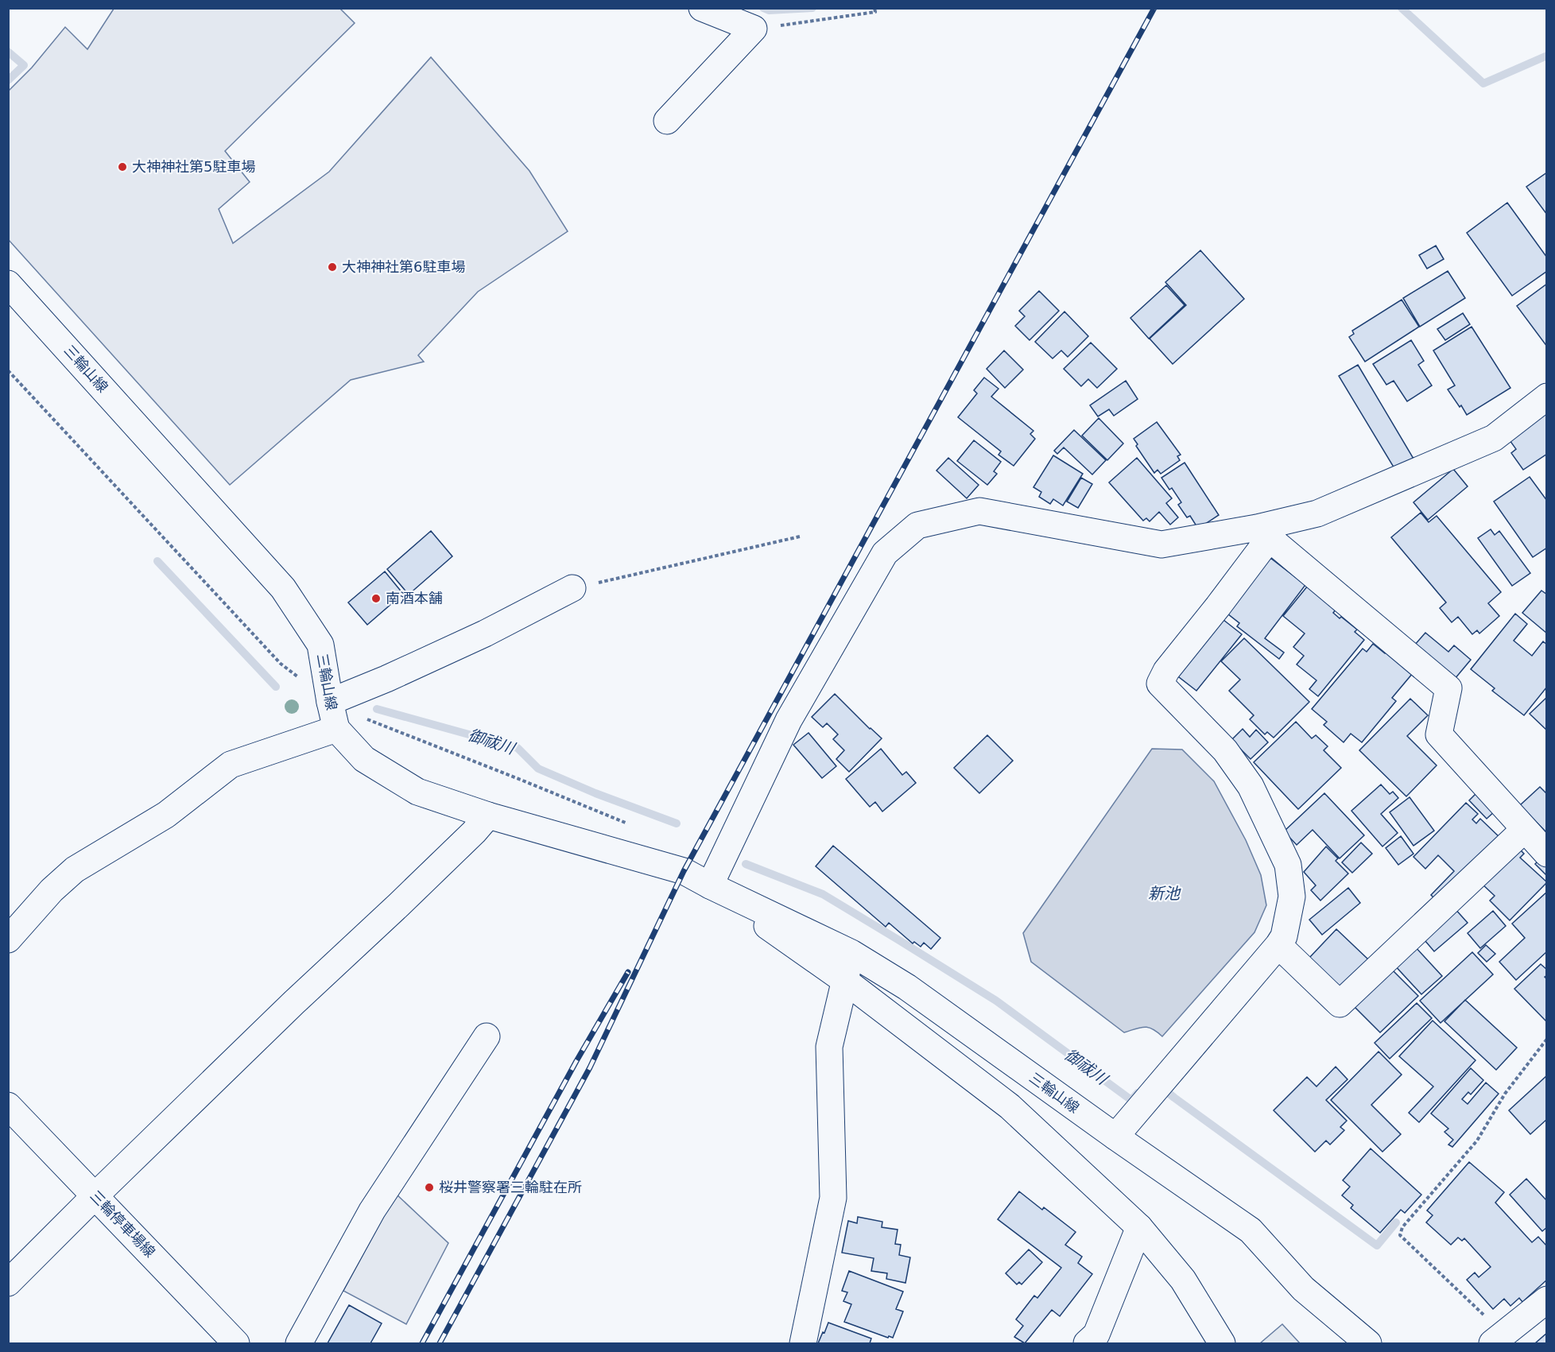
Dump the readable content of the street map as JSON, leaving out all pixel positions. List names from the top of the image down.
{
  "streets": {
    "street": ["三輪山線", "三輪停車場線"]
  },
  "water": ["御祓川", "新池"],
  "places": [
    "大神神社第5駐車場",
    "大神神社第6駐車場",
    "南酒本舗",
    "桜井警察署三輪駐在所"
  ]
}
